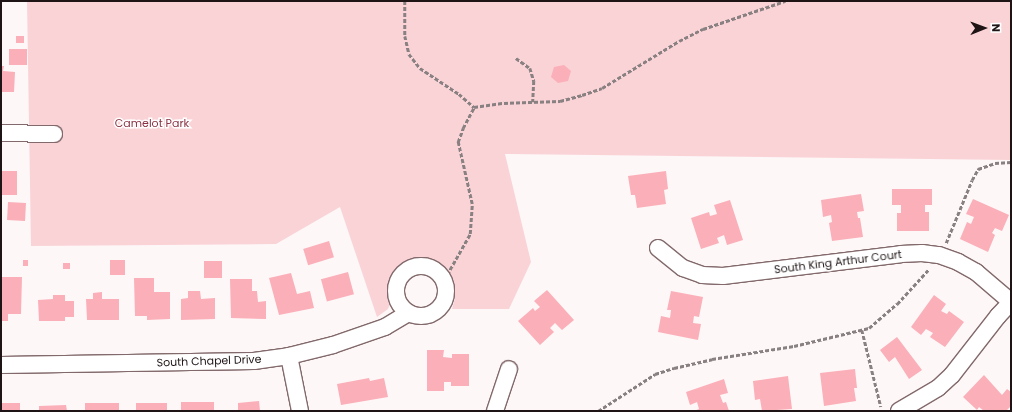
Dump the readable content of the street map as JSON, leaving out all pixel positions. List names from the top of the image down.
{
  "streets": {
    "street": ["South King Arthur Court", "South Chapel Drive"]
  },
  "parks": ["Camelot Park"],
  "north": "right"
}
